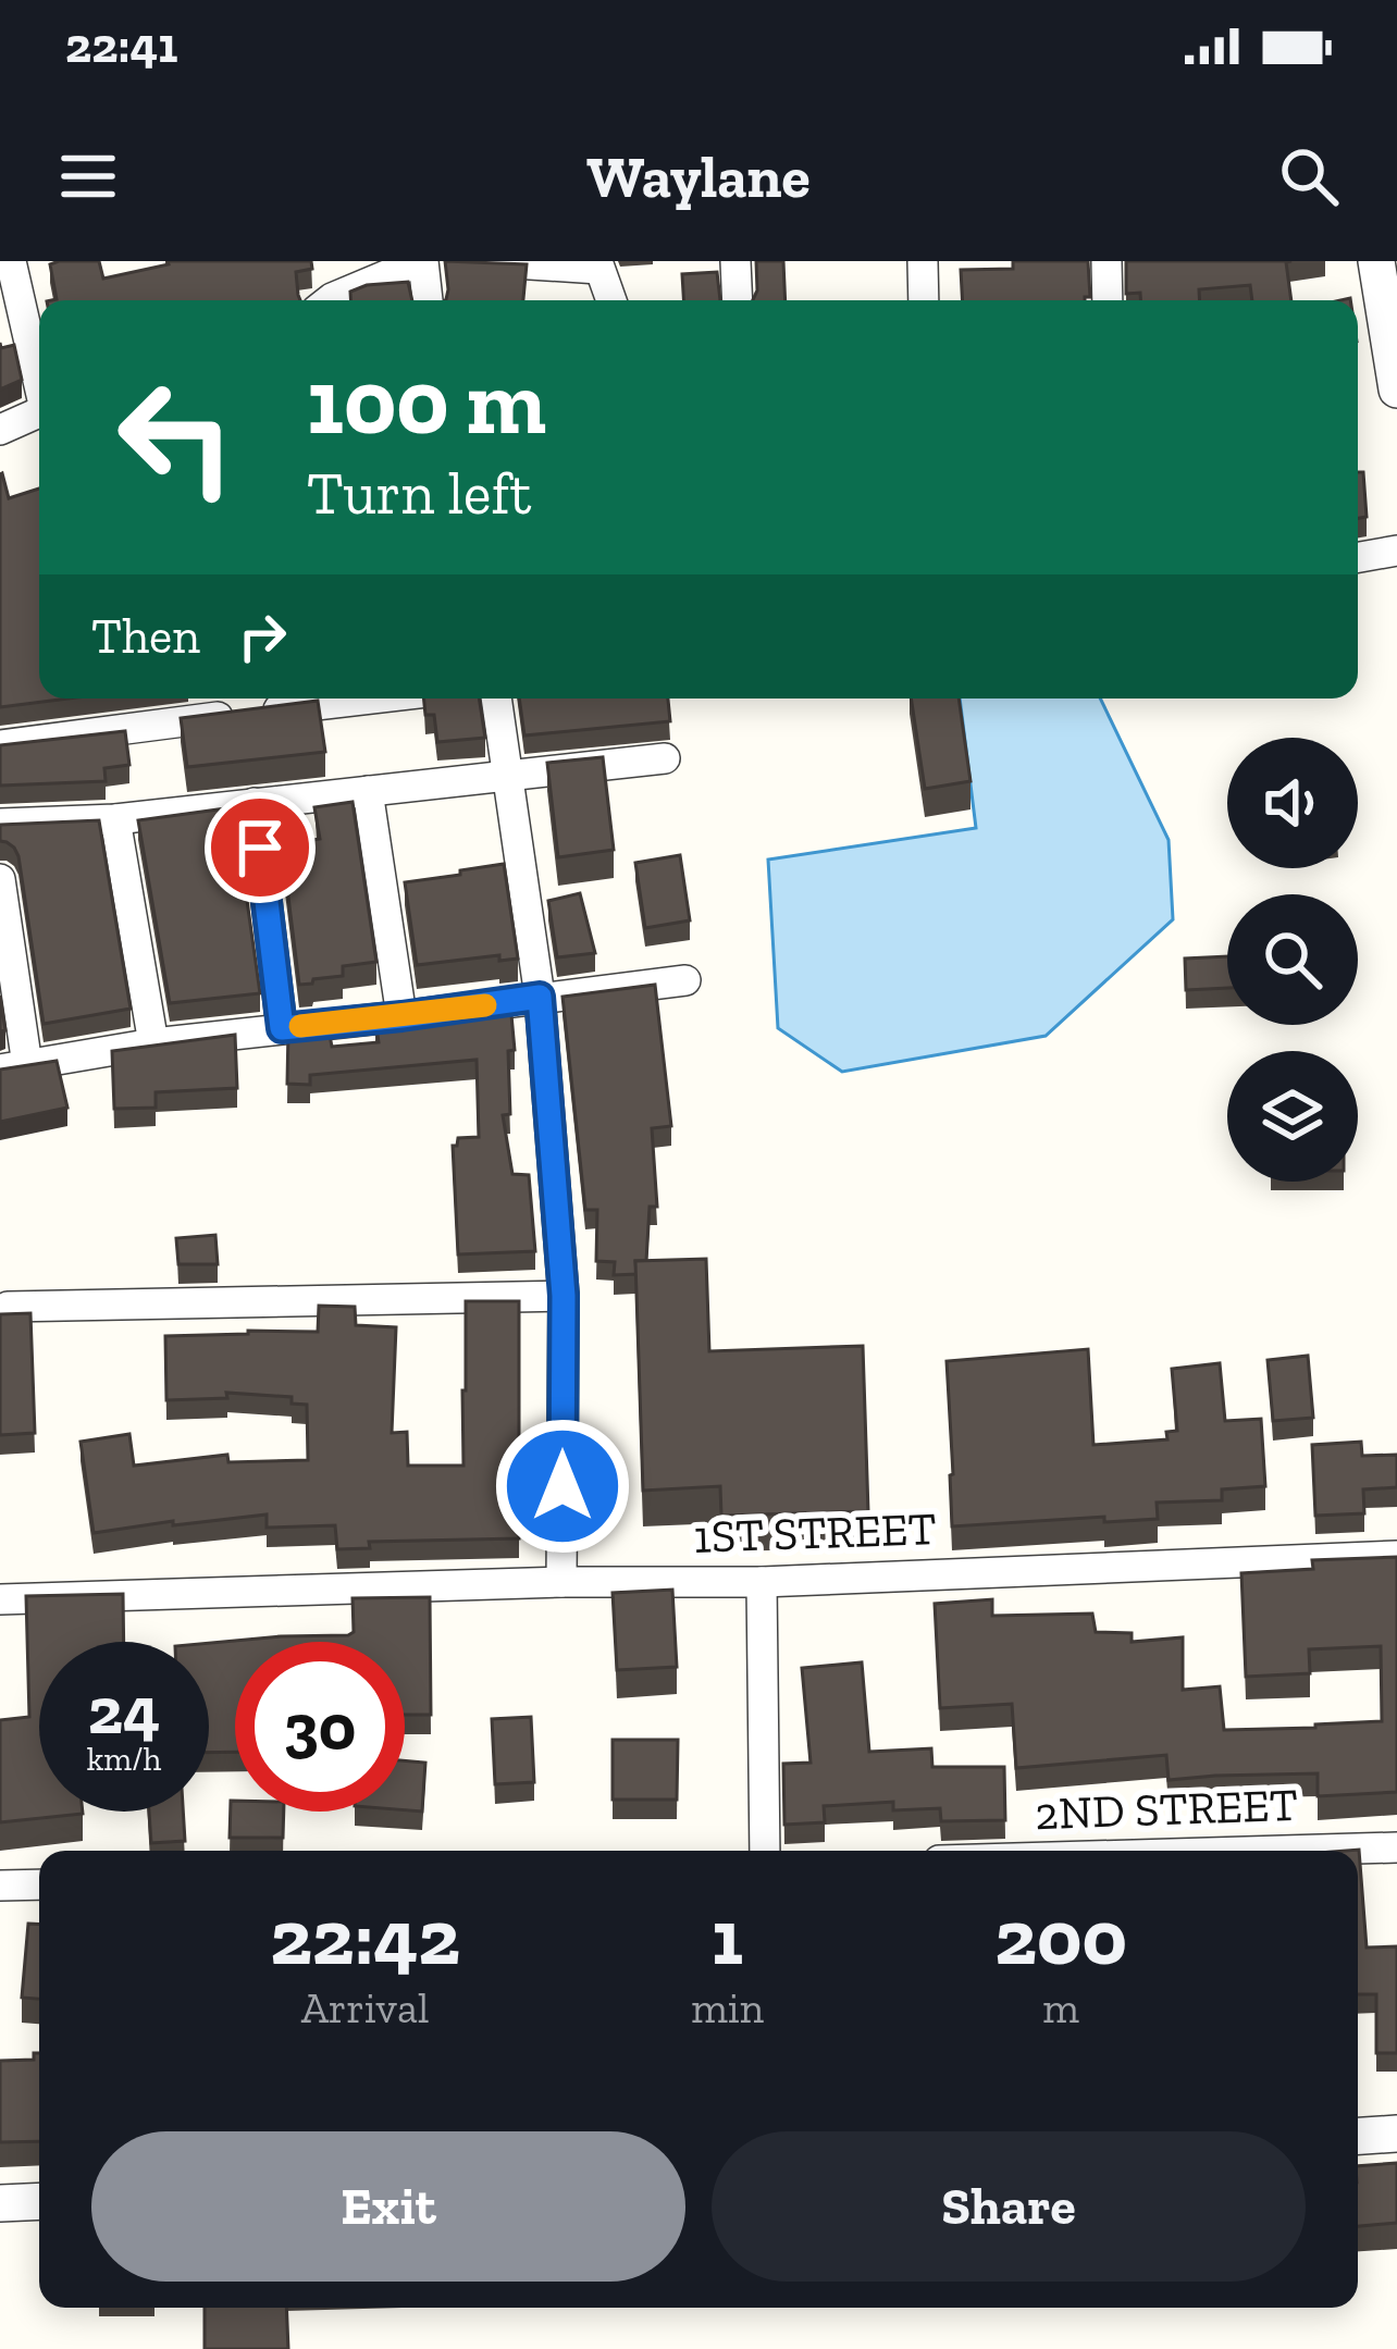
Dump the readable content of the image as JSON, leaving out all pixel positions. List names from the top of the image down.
{
  "streets": {
    "street": ["1ST STREET", "2ND STREET"]
  },
  "page": {
    "status": "22:41",
    "header": "Waylane",
    "turn": ["100 m", "Turn left"],
    "then": "Then",
    "speed": "24 km/h",
    "limit": "30",
    "eta": [
      "22:42",
      "Arrival",
      "1",
      "min",
      "200",
      "m"
    ],
    "buttons": ["Exit", "Share"]
  }
}
